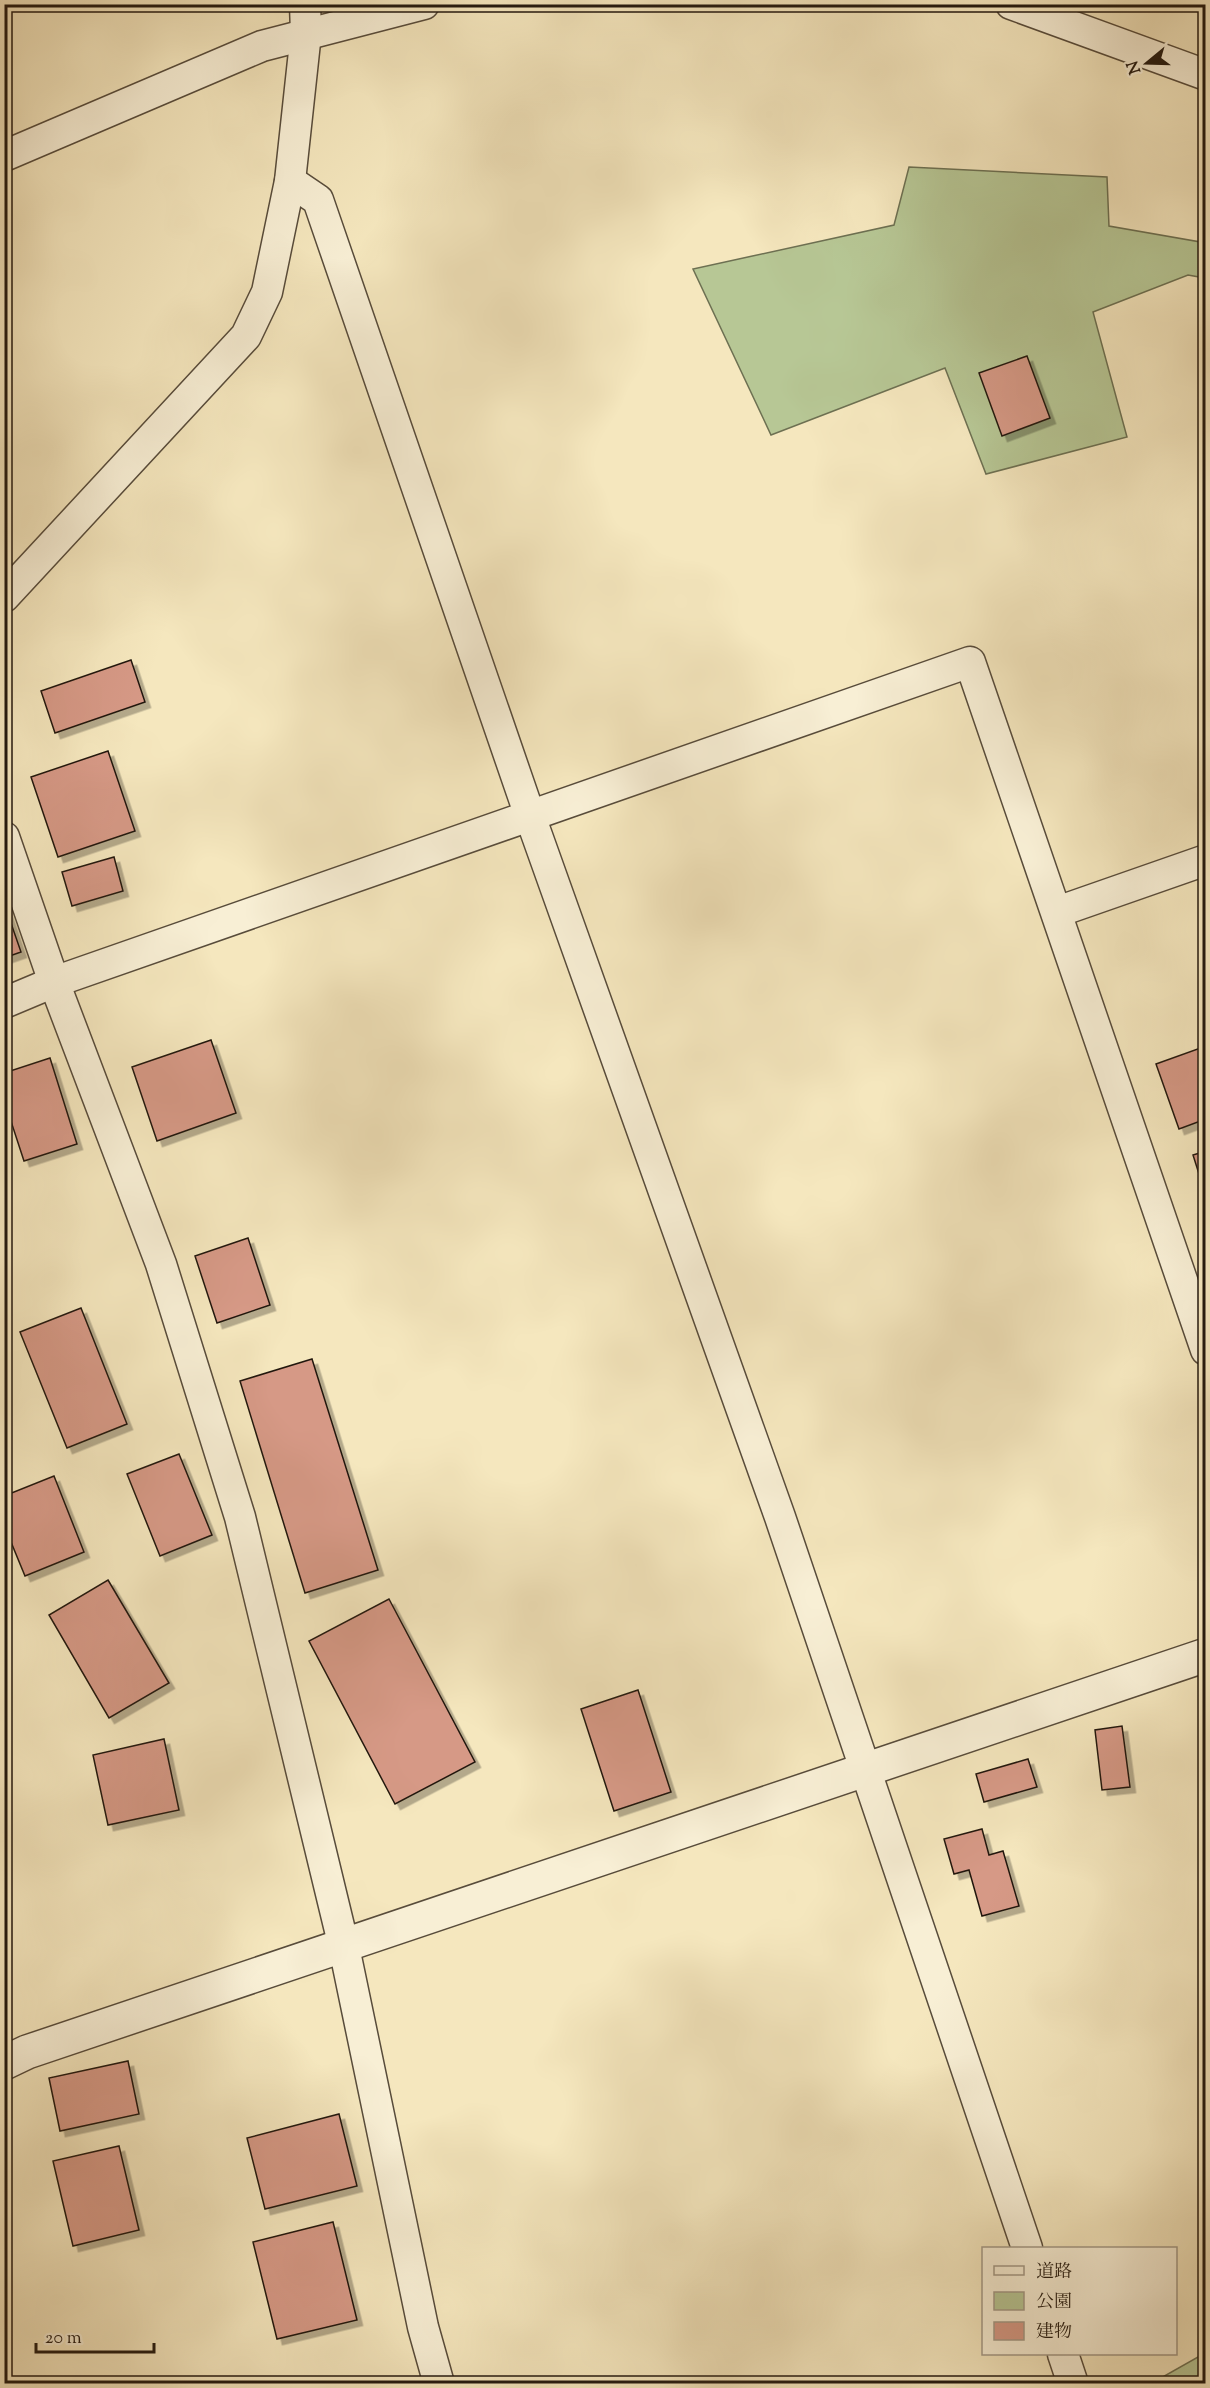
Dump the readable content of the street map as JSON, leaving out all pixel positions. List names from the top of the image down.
{
  "legend": ["道路", "公園", "建物"],
  "scale_bar": "20 m",
  "north": "left"
}
